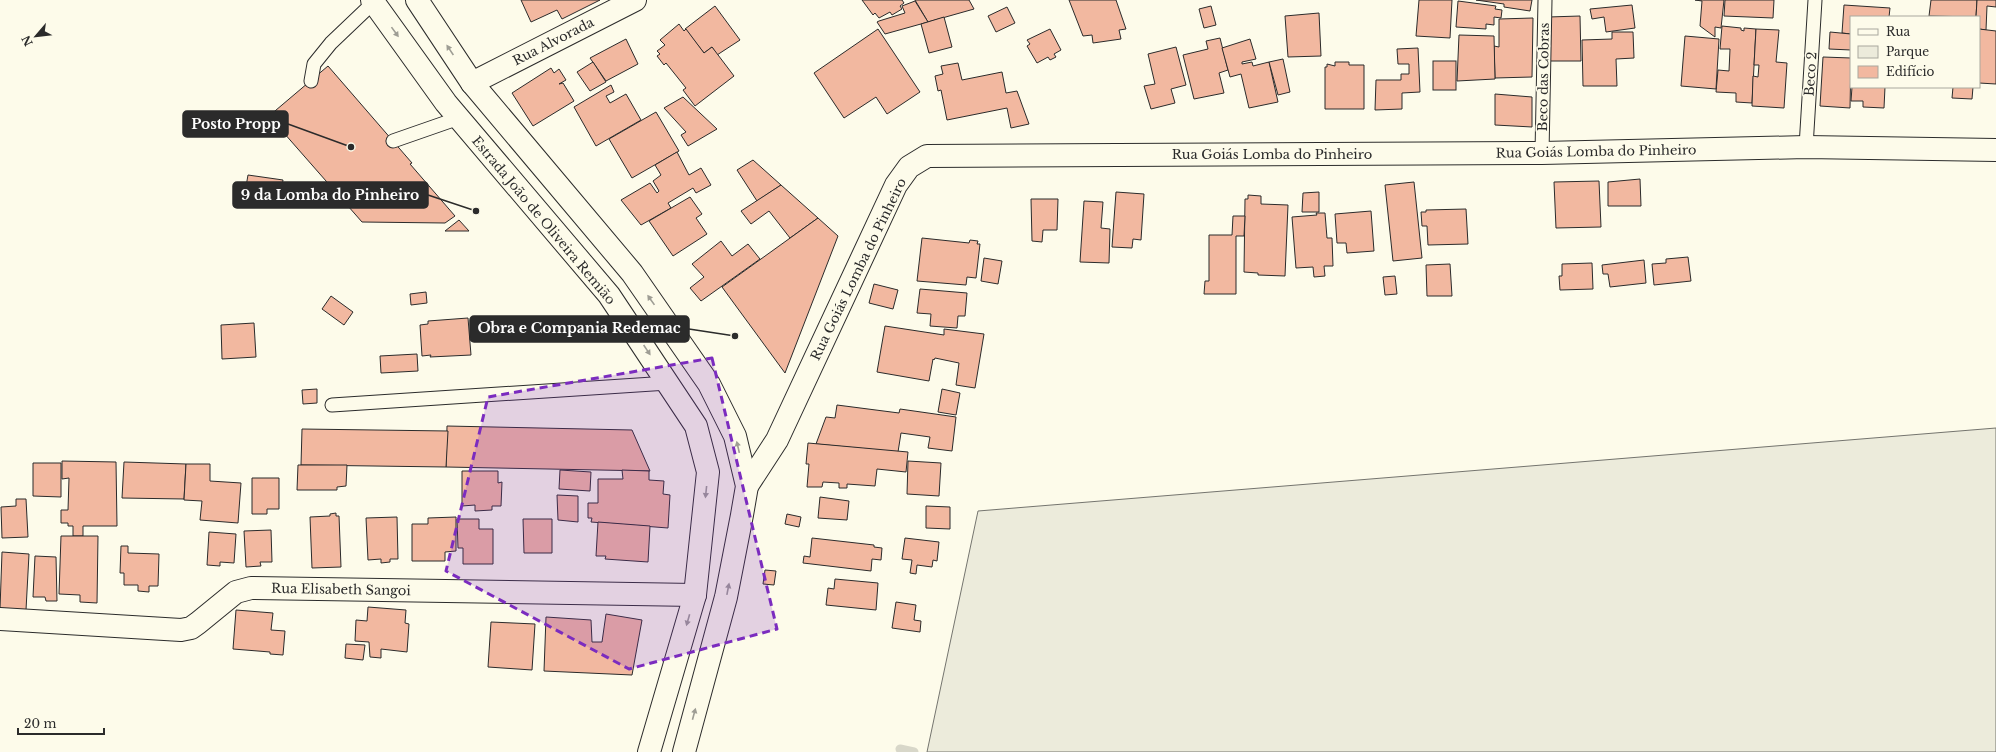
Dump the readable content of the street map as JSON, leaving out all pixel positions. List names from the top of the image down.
{
  "streets": {
    "street": [
      "Rua Alvorada",
      "Rua Goiás Lomba do Pinheiro",
      "Estrada João de Oliveira Remião",
      "Rua Elisabeth Sangoi"
    ],
    "lane": ["Beco 2", "Beco das Cobras"]
  },
  "crossings": [
    ["Beco 2", "Rua Goiás Lomba do Pinheiro"],
    ["Beco das Cobras", "Rua Goiás Lomba do Pinheiro"],
    ["Estrada João de Oliveira Remião", "Rua Elisabeth Sangoi"]
  ],
  "places": ["Posto Propp", "9 da Lomba do Pinheiro", "Obra e Compania Redemac"],
  "legend": ["Rua", "Parque", "Edifício"],
  "scale_bar": "20 m",
  "north": "bottom left"
}
